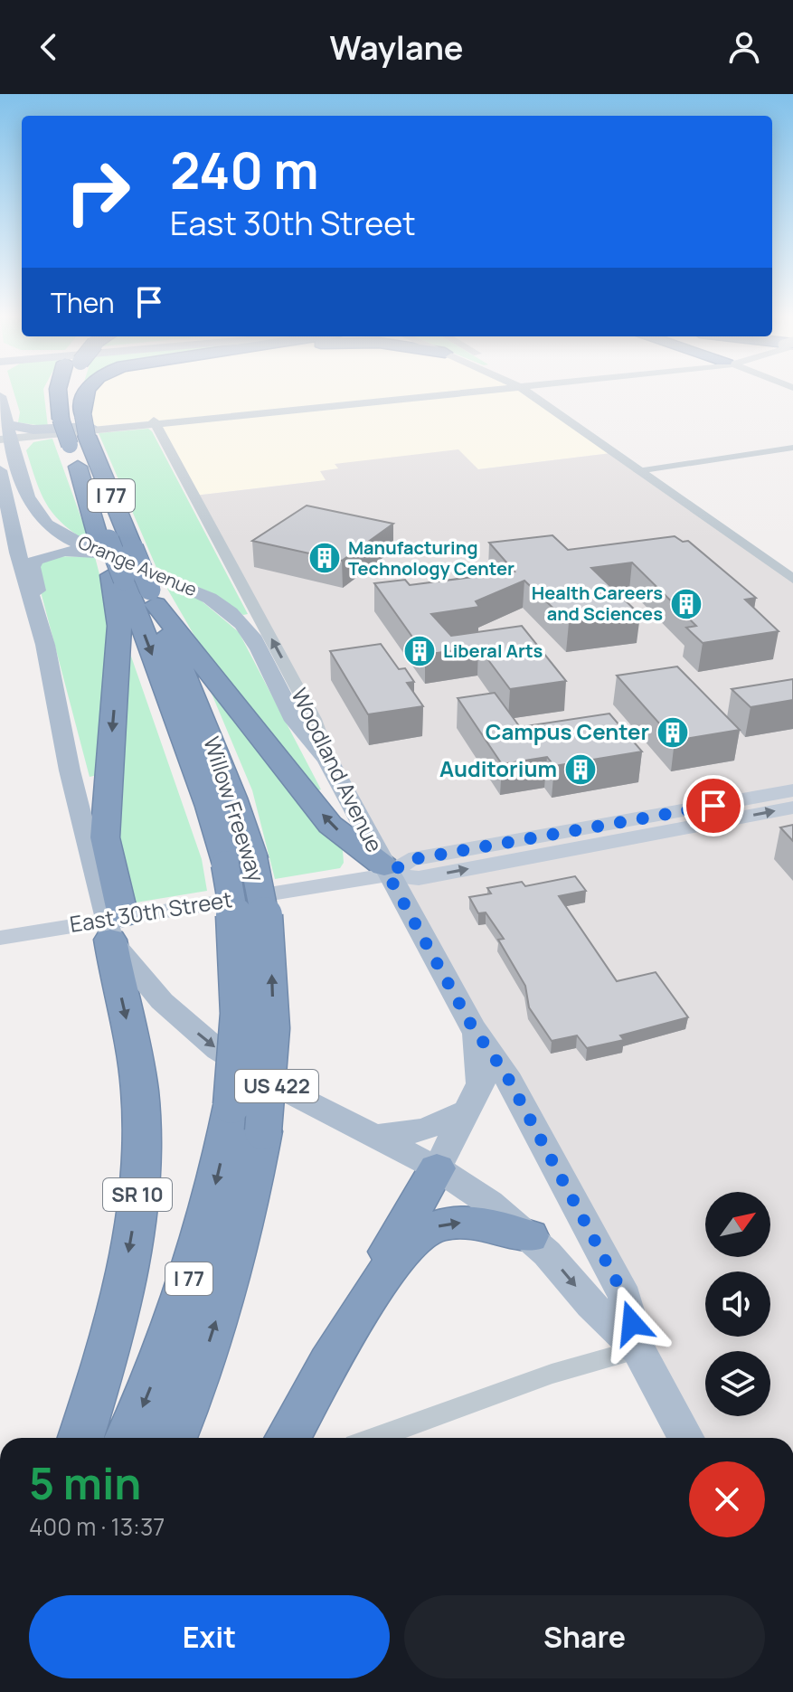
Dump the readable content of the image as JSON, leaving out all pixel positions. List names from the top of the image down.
{
  "streets": {
    "highway": ["I 77", "Willow Freeway", "SR 10"],
    "main road": [
      "Orange Avenue",
      "Woodland Avenue",
      "East 30th Street",
      "US 422"
    ]
  },
  "crossings": [
    ["Orange Avenue", "Woodland Avenue"],
    ["Orange Avenue", "Willow Freeway"],
    ["Woodland Avenue", "East 30th Street"],
    ["Woodland Avenue", "US 422"],
    ["Woodland Avenue", "SR 10"],
    ["East 30th Street", "US 422"],
    ["East 30th Street", "SR 10"],
    ["US 422", "SR 10"]
  ],
  "places": {
    "building": [
      "Manufacturing Technology Center",
      "Health Careers and Sciences",
      "Liberal Arts",
      "Campus Center",
      "Auditorium"
    ]
  },
  "north": "top right",
  "page": {
    "header": "Waylane",
    "turn": ["240 m", "East 30th Street"],
    "then": "Then",
    "heading": ["5 min", "400 m · 13:37"],
    "buttons": ["Exit", "Share"]
  }
}
